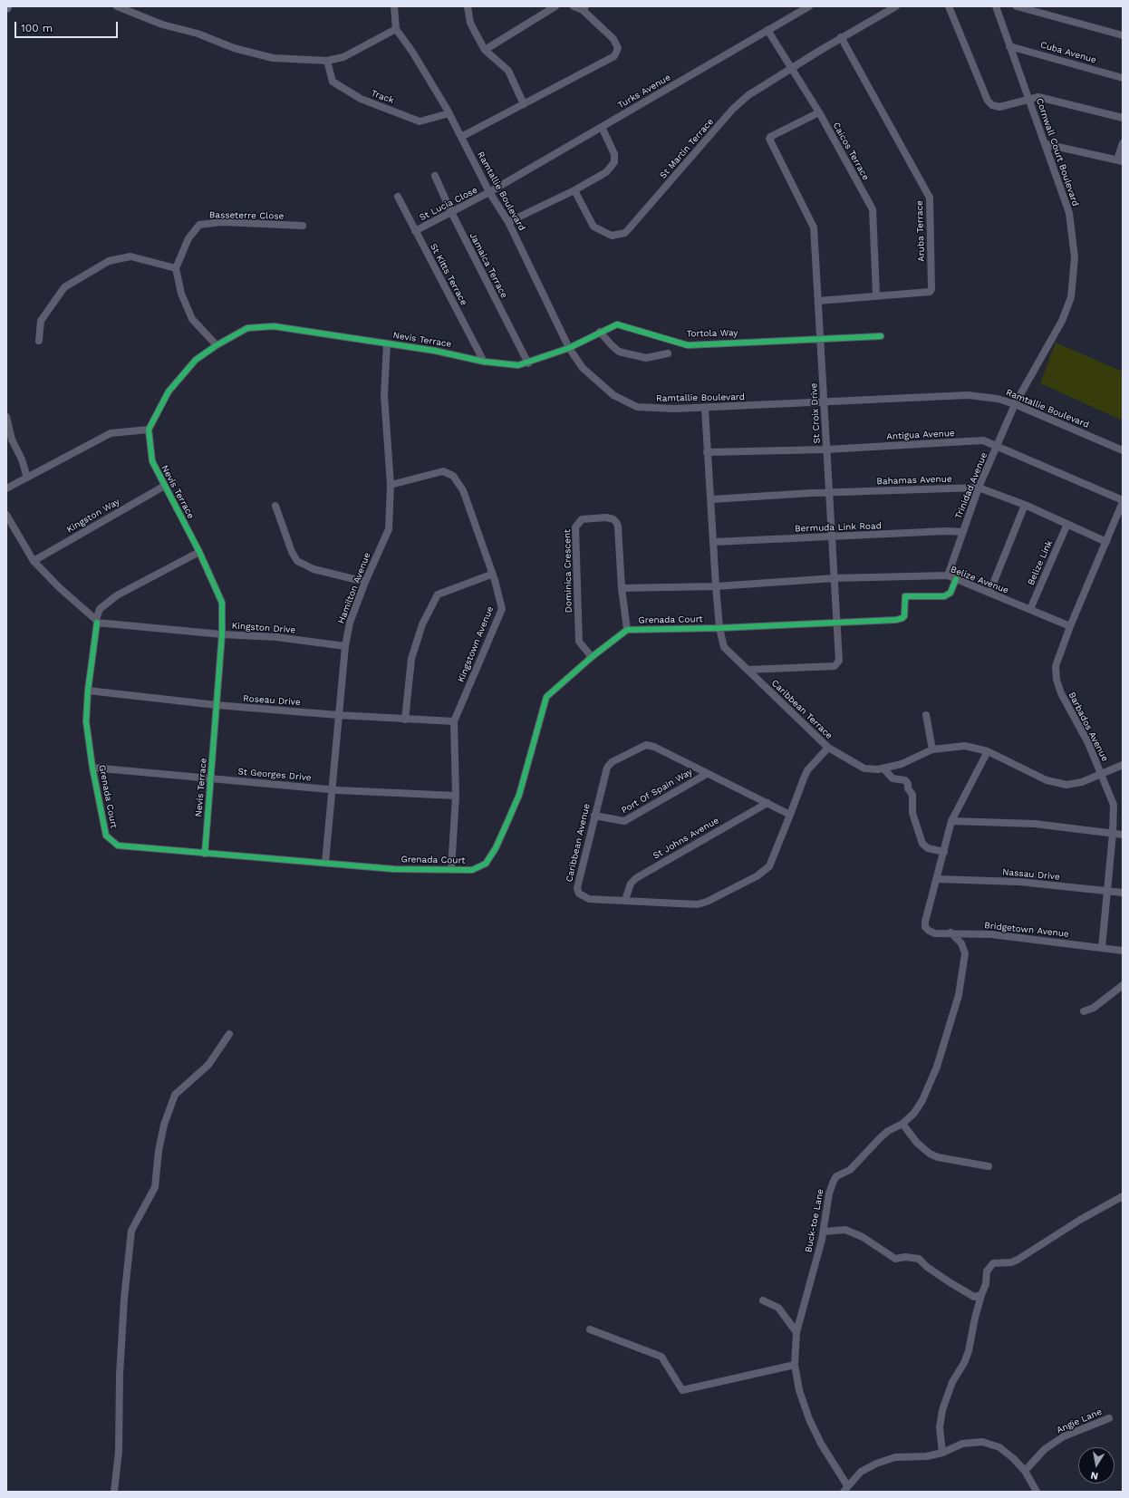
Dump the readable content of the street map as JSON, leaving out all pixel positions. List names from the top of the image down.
{
  "streets": {
    "street": [
      "Cuba Avenue",
      "Turks Avenue",
      "Track",
      "St Martin Terrace",
      "Caicos Terrace",
      "Cornwall Court Boulevard",
      "Ramtallie Boulevard",
      "St Lucia Close",
      "Basseterre Close",
      "Aruba Terrace",
      "Jamaica Terrace",
      "St Kitts Terrace",
      "Tortola Way",
      "Nevis Terrace",
      "St Croix Drive",
      "Antigua Avenue",
      "Bahamas Avenue",
      "Trinidad Avenue",
      "Kingston Way",
      "Bermuda Link Road",
      "Belize Link",
      "Dominica Crescent",
      "Belize Avenue",
      "Hamilton Avenue",
      "Grenada Court",
      "Kingston Drive",
      "Kingstown Avenue",
      "Roseau Drive",
      "Caribbean Terrace",
      "Barbados Avenue",
      "St Georges Drive",
      "Port Of Spain Way",
      "St Johns Avenue",
      "Caribbean Avenue",
      "Nassau Drive",
      "Bridgetown Avenue",
      "Buck-toe Lane",
      "Angie Lane"
    ]
  },
  "crossings": [
    ["Cuba Avenue", "Cornwall Court Boulevard"],
    ["Turks Avenue", "Caicos Terrace"],
    ["Turks Avenue", "Ramtallie Boulevard"],
    ["Turks Avenue", "St Lucia Close"],
    ["Track", "Ramtallie Boulevard"],
    ["St Martin Terrace", "Caicos Terrace"],
    ["St Martin Terrace", "Aruba Terrace"],
    ["Caicos Terrace", "Aruba Terrace"],
    ["Caicos Terrace", "St Croix Drive"],
    ["Cornwall Court Boulevard", "Ramtallie Boulevard"],
    ["Cornwall Court Boulevard", "Trinidad Avenue"],
    ["Ramtallie Boulevard", "St Lucia Close"],
    ["Ramtallie Boulevard", "Tortola Way"],
    ["Ramtallie Boulevard", "Nevis Terrace"],
    ["Ramtallie Boulevard", "St Croix Drive"],
    ["Ramtallie Boulevard", "Trinidad Avenue"],
    ["Ramtallie Boulevard", "Caribbean Terrace"],
    ["St Lucia Close", "Jamaica Terrace"],
    ["St Lucia Close", "St Kitts Terrace"],
    ["Aruba Terrace", "St Croix Drive"],
    ["Jamaica Terrace", "Nevis Terrace"],
    ["St Kitts Terrace", "Nevis Terrace"],
    ["Tortola Way", "Nevis Terrace"],
    ["Tortola Way", "St Croix Drive"],
    ["Nevis Terrace", "Kingston Way"],
    ["Nevis Terrace", "Hamilton Avenue"],
    ["Nevis Terrace", "Grenada Court"],
    ["Nevis Terrace", "Kingston Drive"],
    ["Nevis Terrace", "Roseau Drive"],
    ["Nevis Terrace", "St Georges Drive"],
    ["St Croix Drive", "Antigua Avenue"],
    ["St Croix Drive", "Bahamas Avenue"],
    ["St Croix Drive", "Bermuda Link Road"],
    ["St Croix Drive", "Belize Avenue"],
    ["St Croix Drive", "Grenada Court"],
    ["St Croix Drive", "Caribbean Terrace"],
    ["Antigua Avenue", "Trinidad Avenue"],
    ["Antigua Avenue", "Caribbean Terrace"],
    ["Antigua Avenue", "Barbados Avenue"],
    ["Bahamas Avenue", "Trinidad Avenue"],
    ["Bahamas Avenue", "Belize Link"],
    ["Bahamas Avenue", "Caribbean Terrace"],
    ["Bahamas Avenue", "Barbados Avenue"],
    ["Trinidad Avenue", "Bermuda Link Road"],
    ["Trinidad Avenue", "Belize Avenue"],
    ["Bermuda Link Road", "Caribbean Terrace"],
    ["Belize Link", "Belize Avenue"],
    ["Dominica Crescent", "Grenada Court"],
    ["Belize Avenue", "Grenada Court"],
    ["Belize Avenue", "Caribbean Terrace"],
    ["Belize Avenue", "Barbados Avenue"],
    ["Hamilton Avenue", "Grenada Court"],
    ["Hamilton Avenue", "Kingston Drive"],
    ["Hamilton Avenue", "Kingstown Avenue"],
    ["Hamilton Avenue", "Roseau Drive"],
    ["Hamilton Avenue", "St Georges Drive"],
    ["Grenada Court", "Kingston Drive"],
    ["Grenada Court", "Kingstown Avenue"],
    ["Grenada Court", "Roseau Drive"],
    ["Grenada Court", "Caribbean Terrace"],
    ["Grenada Court", "St Georges Drive"],
    ["Kingstown Avenue", "Roseau Drive"],
    ["Kingstown Avenue", "St Georges Drive"],
    ["Caribbean Terrace", "Barbados Avenue"],
    ["Caribbean Terrace", "Caribbean Avenue"],
    ["Barbados Avenue", "Nassau Drive"],
    ["Barbados Avenue", "Bridgetown Avenue"],
    ["Port Of Spain Way", "Caribbean Avenue"],
    ["St Johns Avenue", "Caribbean Avenue"],
    ["Nassau Drive", "Bridgetown Avenue"],
    ["Bridgetown Avenue", "Buck-toe Lane"]
  ],
  "scale_bar": "100 m",
  "north": "bottom"
}
